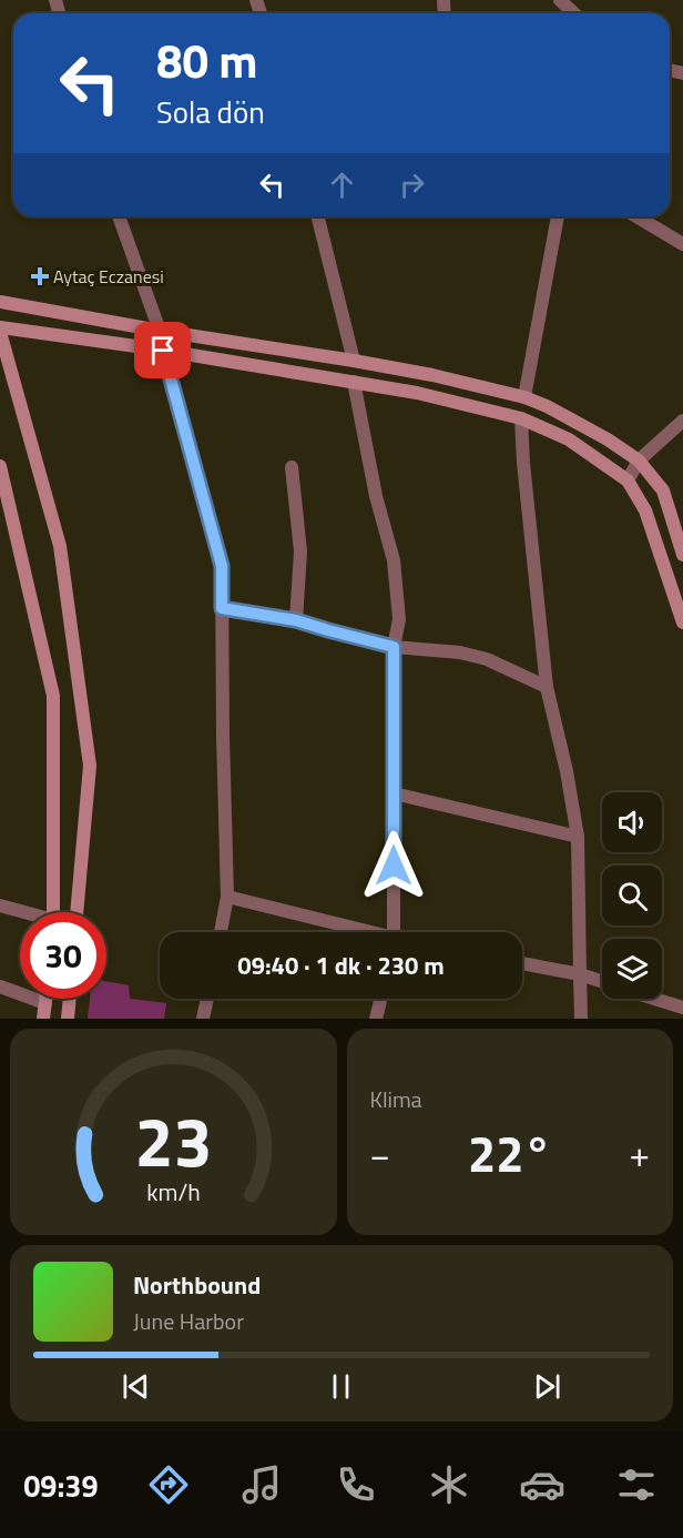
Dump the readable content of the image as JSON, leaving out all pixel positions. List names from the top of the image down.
{
  "places": {
    "health": ["Aytaç Eczanesi"]
  },
  "page": {
    "turn": ["80 m", "Sola dön"],
    "limit": "30",
    "trip": "09:40 · 1 dk · 230 m",
    "tile": "Klima",
    "heat": ["−", "22°", "+"],
    "song": ["Northbound", "June Harbor"],
    "tabs": "09:39",
    "gauge": ["23", "km/h"]
  }
}
